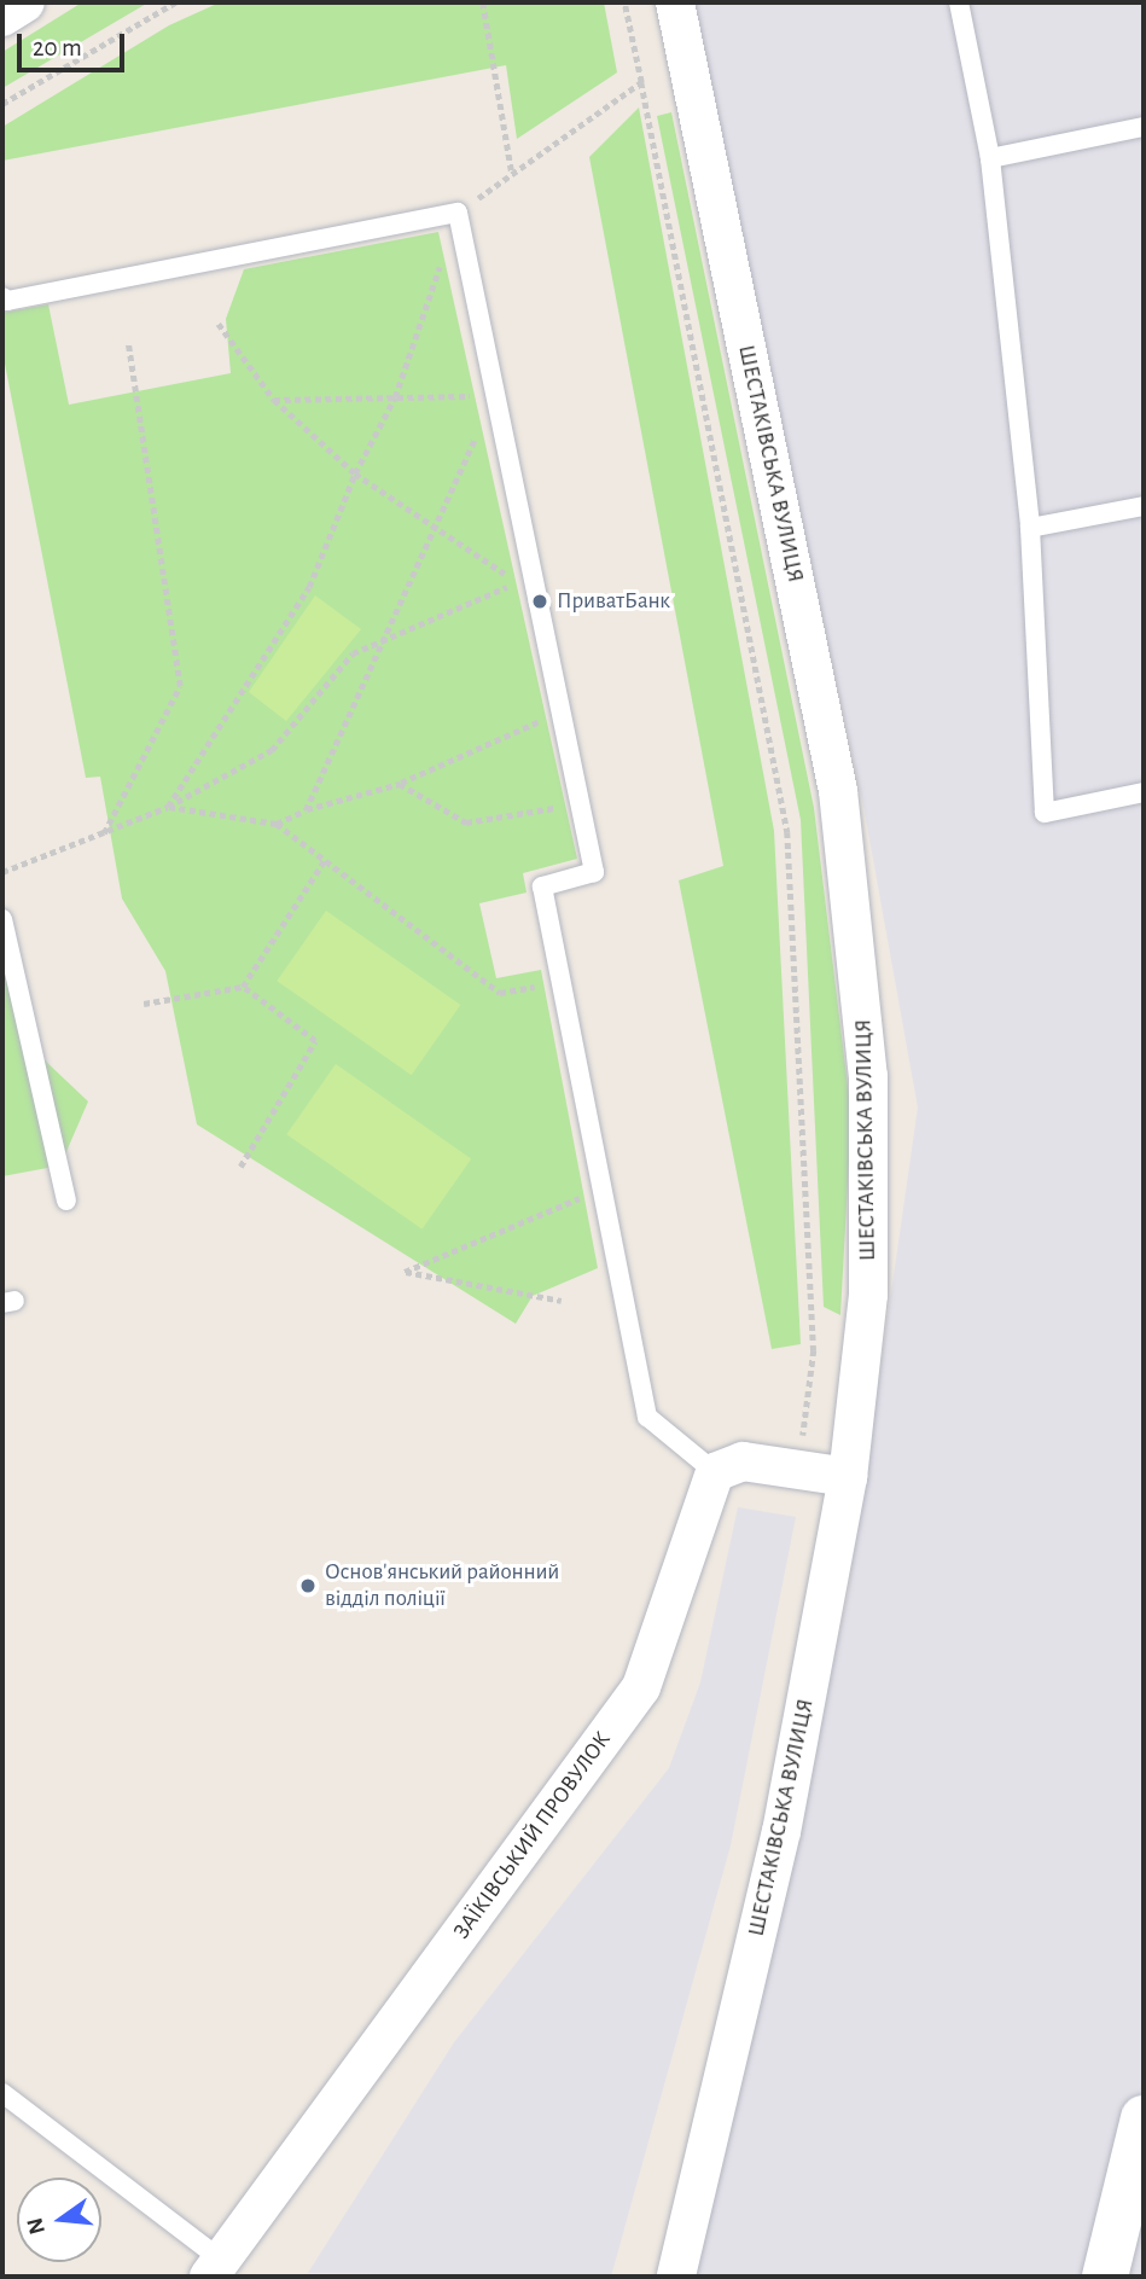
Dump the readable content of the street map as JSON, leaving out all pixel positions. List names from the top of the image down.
{
  "streets": {
    "street": ["ШЕСТАКІВСЬКА ВУЛИЦЯ", "ЗАЇКІВСЬКИЙ ПРОВУЛОК"]
  },
  "places": ["ПриватБанк", "Основ'янський районний відділ поліції"],
  "scale_bar": "20 m",
  "north": "left"
}
